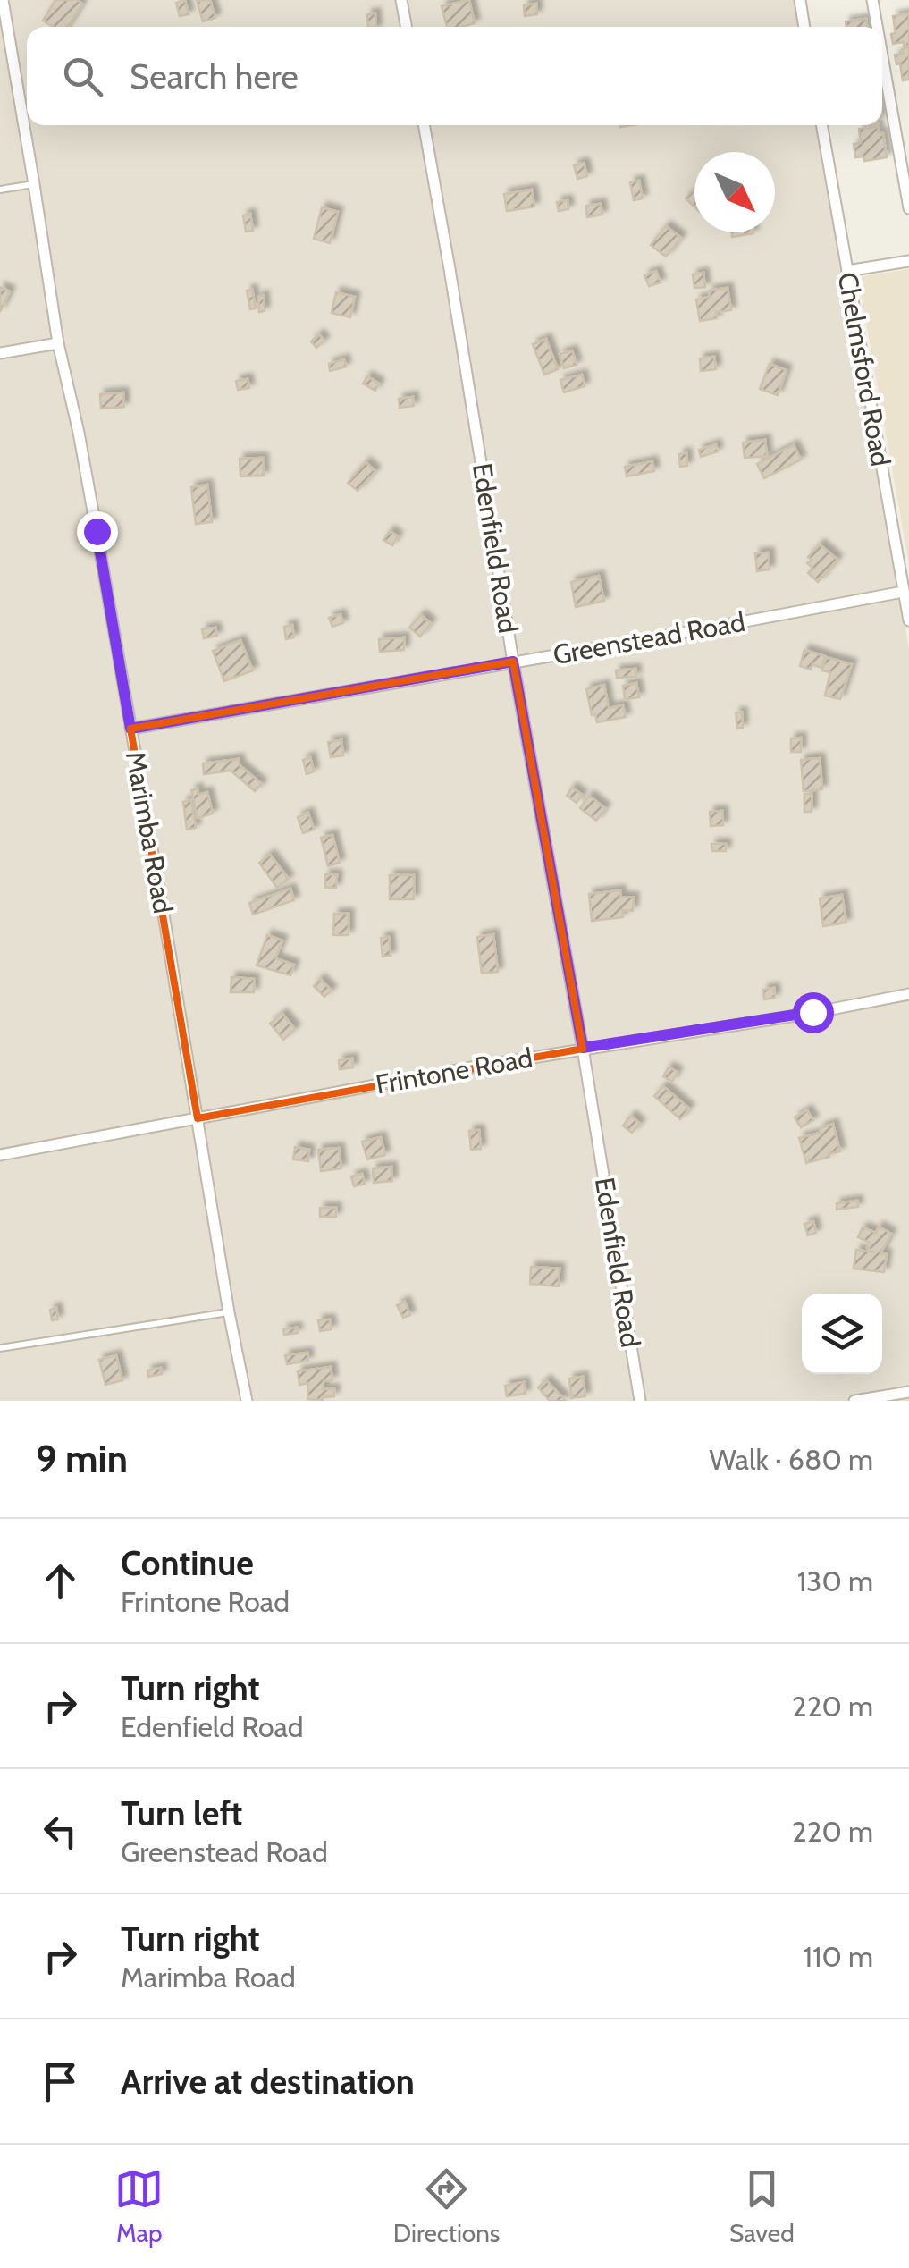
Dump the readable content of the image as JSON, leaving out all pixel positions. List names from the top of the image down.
{
  "streets": {
    "street": [
      "Chelmsford Road",
      "Edenfield Road",
      "Greenstead Road",
      "Marimba Road",
      "Frintone Road"
    ]
  },
  "crossings": [
    ["Chelmsford Road", "Greenstead Road"],
    ["Edenfield Road", "Greenstead Road"],
    ["Edenfield Road", "Frintone Road"],
    ["Greenstead Road", "Marimba Road"],
    ["Marimba Road", "Frintone Road"]
  ],
  "north": "bottom right",
  "page": {
    "search": "Search here",
    "heading": ["9 min", "Walk · 680 m"],
    "list": [
      ["Continue", "Frintone Road", "130 m"],
      ["Turn right", "Edenfield Road", "220 m"],
      ["Turn left", "Greenstead Road", "220 m"],
      ["Turn right", "Marimba Road", "110 m"],
      "Arrive at destination"
    ],
    "nav": ["Map", "Directions", "Saved"]
  }
}
